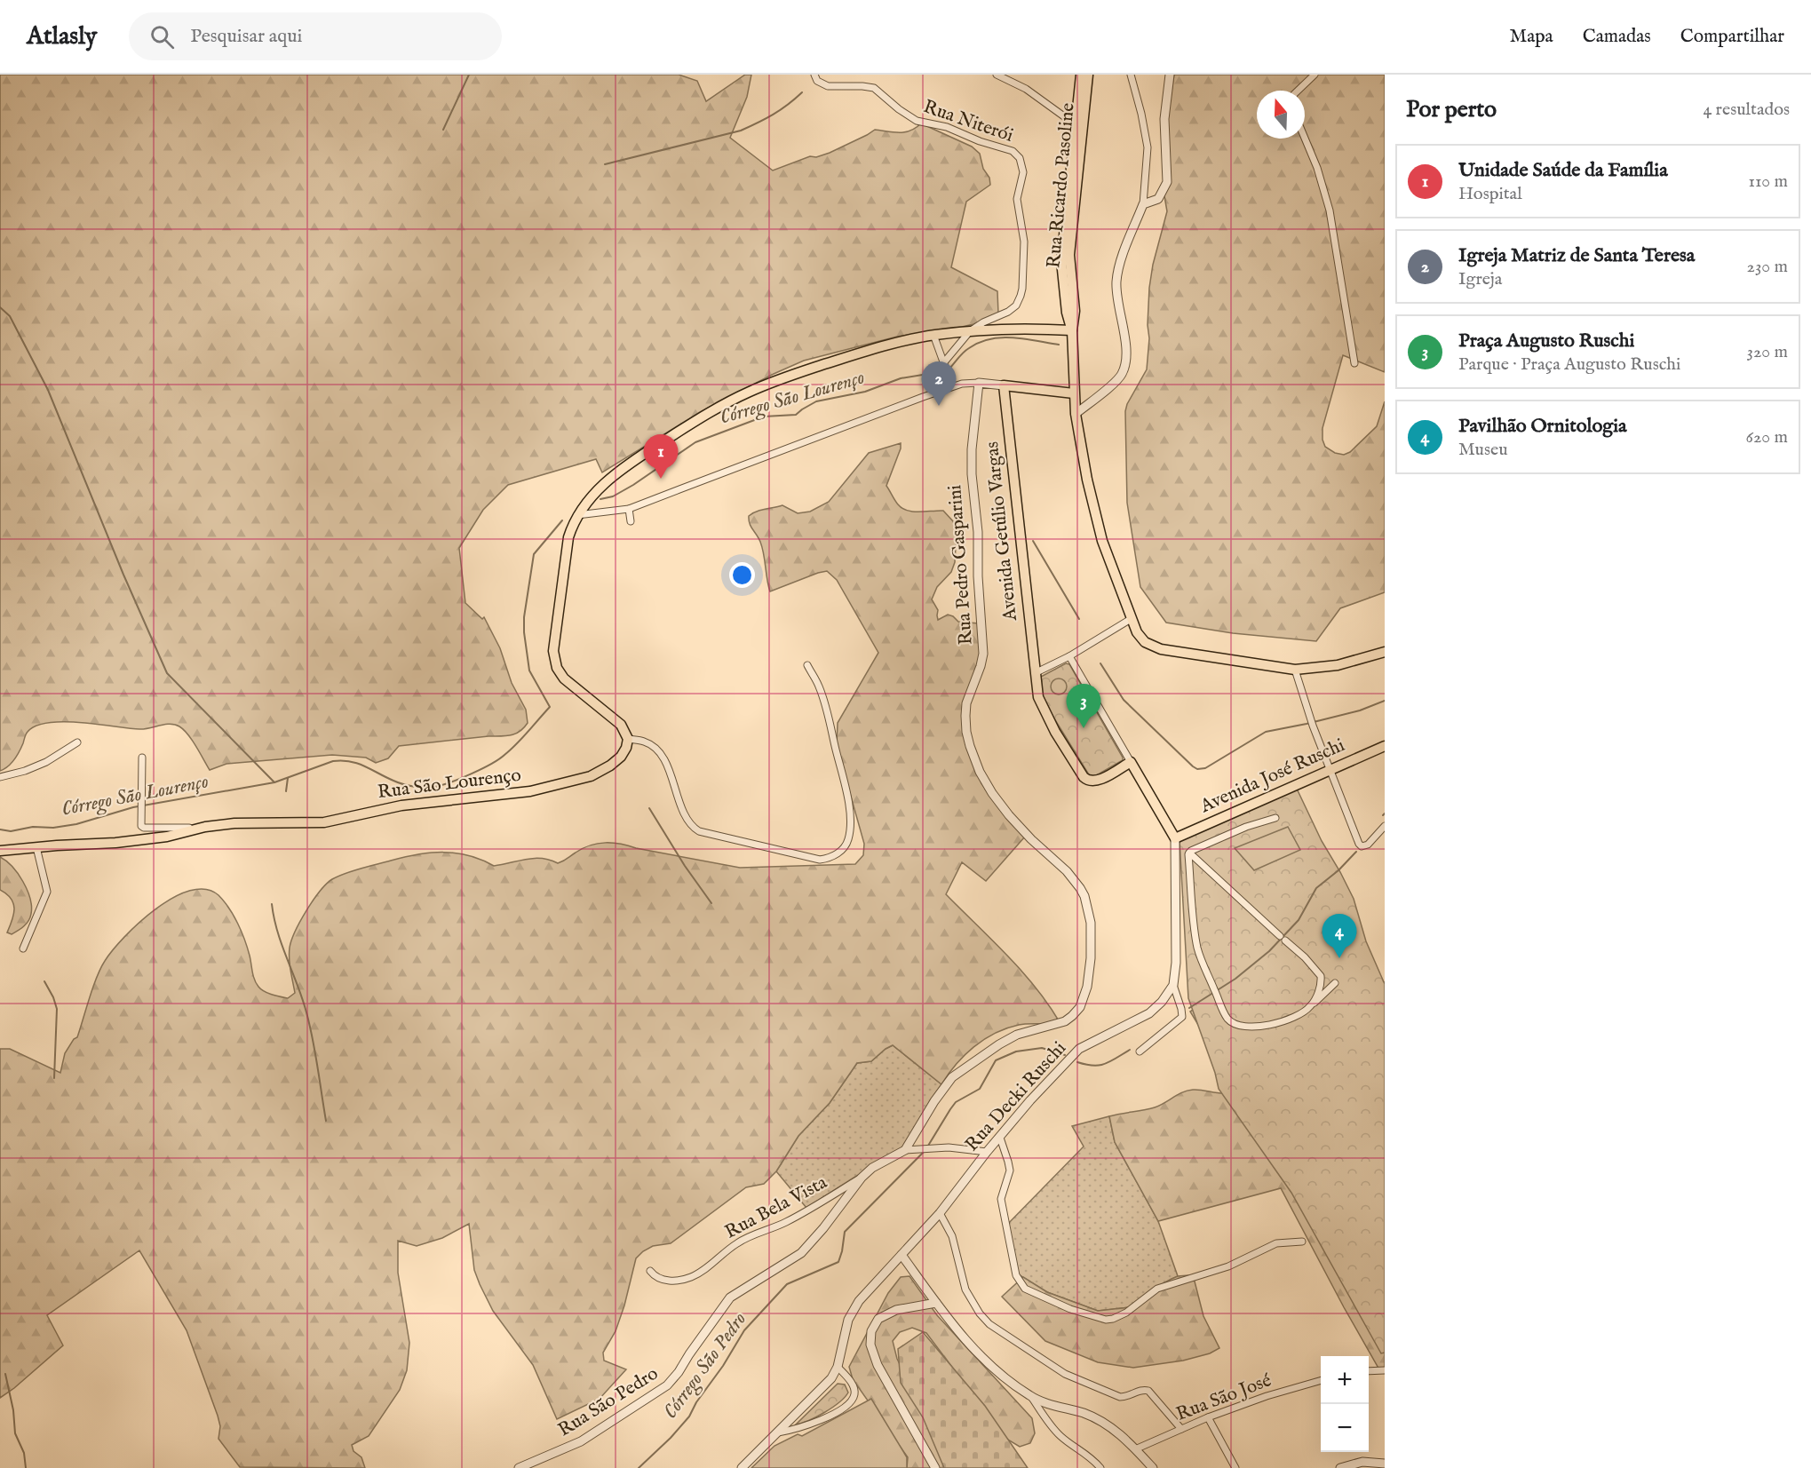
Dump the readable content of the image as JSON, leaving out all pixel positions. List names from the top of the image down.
{
  "streets": {
    "main road": [
      "Rua Ricardo Pasoline",
      "Avenida Getúlio Vargas",
      "Avenida José Ruschi",
      "Rua São Lourenço"
    ],
    "street": [
      "Rua Niterói",
      "Rua Pedro Gasparini",
      "Rua Decki Ruschi",
      "Rua Bela Vista",
      "Rua São José",
      "Rua São Pedro"
    ]
  },
  "crossings": [
    ["Rua Pedro Gasparini", "Rua São Pedro"],
    ["Rua Bela Vista", "Rua São Pedro"]
  ],
  "water": ["Córrego São Lourenço", "Córrego São Pedro"],
  "north": "top",
  "page": {
    "header": "Atlasly",
    "search": "Pesquisar aqui",
    "nav": ["Mapa", "Camadas", "Compartilhar"],
    "heading": ["Por perto", "4 resultados"],
    "list": [
      {
        "mark": "1",
        "name": "Unidade Saúde da Família",
        "note": "Hospital",
        "value": "110 m"
      },
      {
        "mark": "2",
        "name": "Igreja Matriz de Santa Teresa",
        "note": "Igreja",
        "value": "230 m"
      },
      {
        "mark": "3",
        "name": "Praça Augusto Ruschi",
        "note": "Parque · Praça Augusto Ruschi",
        "value": "320 m"
      },
      {
        "mark": "4",
        "name": "Pavilhão Ornitologia",
        "note": "Museu",
        "value": "620 m"
      }
    ],
    "pins": [
      "2",
      "1",
      "3",
      "4"
    ],
    "map_buttons": ["+", "−"]
  }
}
